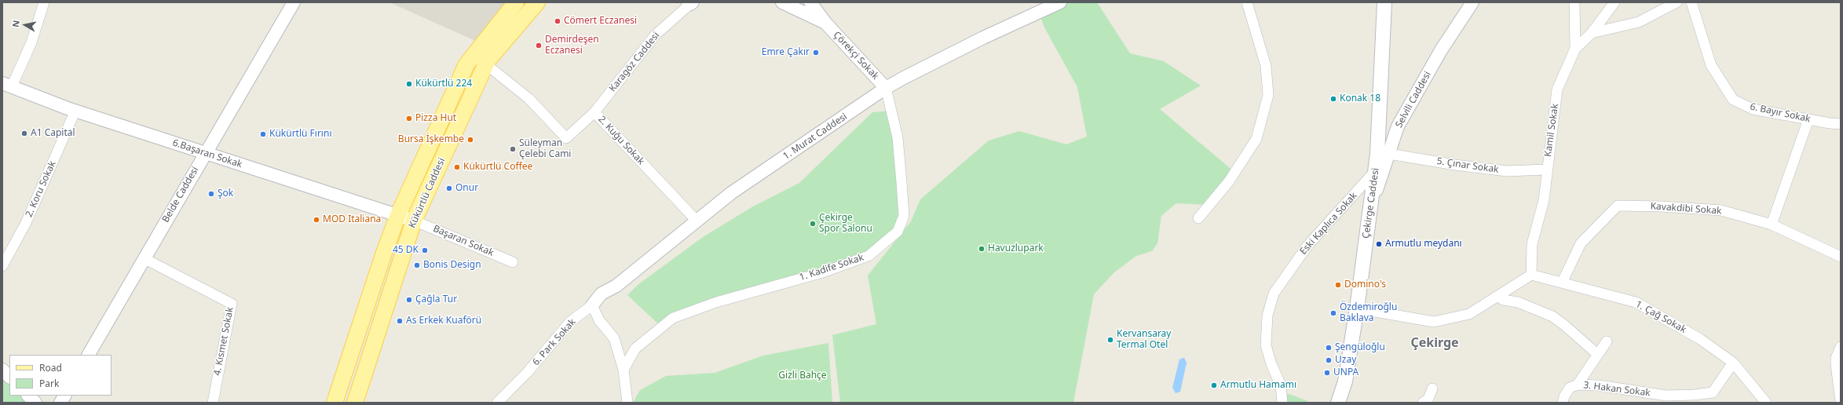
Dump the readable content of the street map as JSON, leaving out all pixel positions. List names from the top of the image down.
{
  "streets": {
    "main road": ["Kükürtlü Caddesi", "Çekirge Caddesi"],
    "street": [
      "Çörekçi Sokak",
      "Karagöz Caddesi",
      "Selvili Caddesi",
      "6. Bayır Sokak",
      "Kamil Sokak",
      "1. Murat Caddesi",
      "2. Kuğu Sokak",
      "6.Başaran Sokak",
      "5. Çınar Sokak",
      "2. Koru Sokak",
      "Belde Caddesi",
      "Kavakdibi Sokak",
      "Eski Kaplıca Sokak",
      "Başaran Sokak",
      "1. Kadife Sokak",
      "1. Çağ Sokak",
      "4. Kısmet Sokak",
      "6. Park Sokak",
      "3. Hakan Sokak"
    ]
  },
  "crossings": [
    ["Çörekçi Sokak", "1. Murat Caddesi"],
    ["Çörekçi Sokak", "1. Kadife Sokak"],
    ["Karagöz Caddesi", "2. Kuğu Sokak"],
    ["Selvili Caddesi", "5. Çınar Sokak"],
    ["Selvili Caddesi", "Çekirge Caddesi"],
    ["Kamil Sokak", "5. Çınar Sokak"],
    ["Kamil Sokak", "1. Çağ Sokak"],
    ["1. Murat Caddesi", "2. Kuğu Sokak"],
    ["1. Murat Caddesi", "1. Kadife Sokak"],
    ["1. Murat Caddesi", "6. Park Sokak"],
    ["2. Kuğu Sokak", "Kükürtlü Caddesi"],
    ["6.Başaran Sokak", "2. Koru Sokak"],
    ["6.Başaran Sokak", "Kükürtlü Caddesi"],
    ["6.Başaran Sokak", "Belde Caddesi"],
    ["6.Başaran Sokak", "Başaran Sokak"],
    ["Kükürtlü Caddesi", "Başaran Sokak"],
    ["Belde Caddesi", "4. Kısmet Sokak"],
    ["Çekirge Caddesi", "Eski Kaplıca Sokak"],
    ["Kavakdibi Sokak", "1. Çağ Sokak"]
  ],
  "districts": ["Çekirge"],
  "parks": ["Gizli Bahçe"],
  "places": [
    "Cömert Eczanesi",
    "Demirdeşen Eczanesi",
    "Emre Çakır",
    "Kükürtlü 224",
    "Konak 18",
    "Pizza Hut",
    "A1 Capital",
    "Kükürtlü Fırını",
    "Bursa İşkembe",
    "Süleyman Çelebi Cami",
    "Kükürtlü Coffee",
    "Onur",
    "Şok",
    "MOD Italiana",
    "Çekirge Spor Salonu",
    "Armutlu meydanı",
    "Havuzlupark",
    "45 DK",
    "Bonis Design",
    "Domino's",
    "Çağla Tur",
    "Özdemiroğlu Baklava",
    "As Erkek Kuaförü",
    "Kervansaray Termal Otel",
    "Şengüloğlu",
    "Uzay",
    "UNPA",
    "Armutlu Hamamı"
  ],
  "legend": ["Road", "Park"],
  "north": "left"
}
